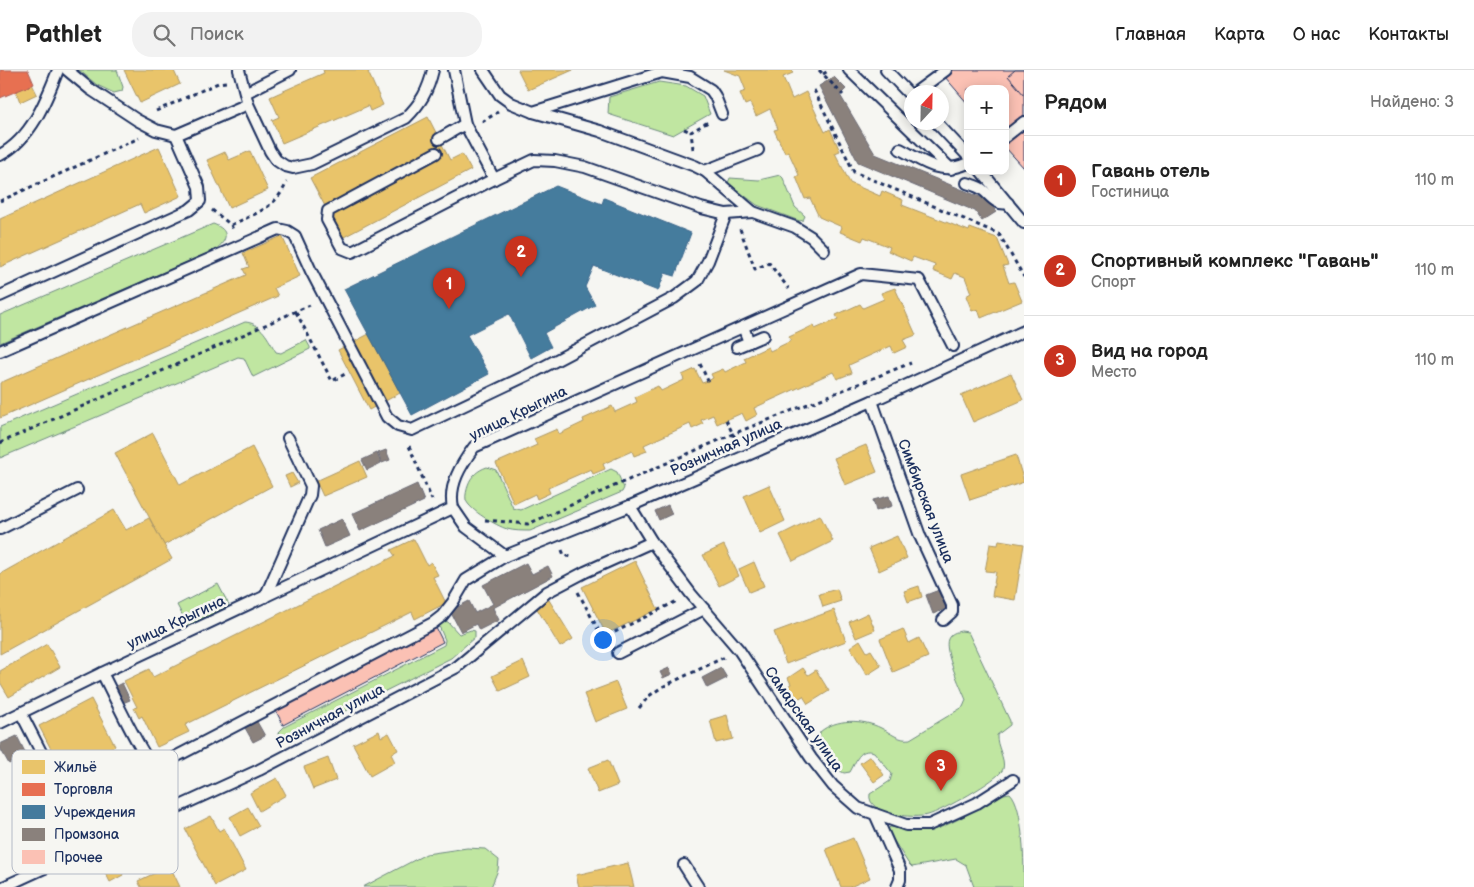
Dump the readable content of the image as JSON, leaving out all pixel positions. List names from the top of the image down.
{
  "streets": {
    "lane": [
      "улица Крыгина",
      "Розничная улица",
      "Симбирская улица",
      "Самарская улица"
    ]
  },
  "crossings": [
    ["Розничная улица", "Симбирская улица"],
    ["Розничная улица", "Самарская улица"]
  ],
  "legend": [
    "Жильё",
    "Торговля",
    "Учреждения",
    "Промзона",
    "Прочее"
  ],
  "north": "top",
  "page": {
    "header": "Pathlet",
    "search": "Поиск",
    "nav": [
      "Главная",
      "Карта",
      "О нас",
      "Контакты"
    ],
    "heading": ["Рядом", "Найдено: 3"],
    "map_buttons": ["+", "−"],
    "list": [
      {
        "mark": "1",
        "name": "Гавань отель",
        "note": "Гостиница",
        "value": "110 m"
      },
      {
        "mark": "2",
        "name": "Спортивный комплекс \"Гавань\"",
        "note": "Спорт",
        "value": "110 m"
      },
      {
        "mark": "3",
        "name": "Вид на город",
        "note": "Место",
        "value": "110 m"
      }
    ],
    "pins": ["2", "1", "3"]
  }
}
